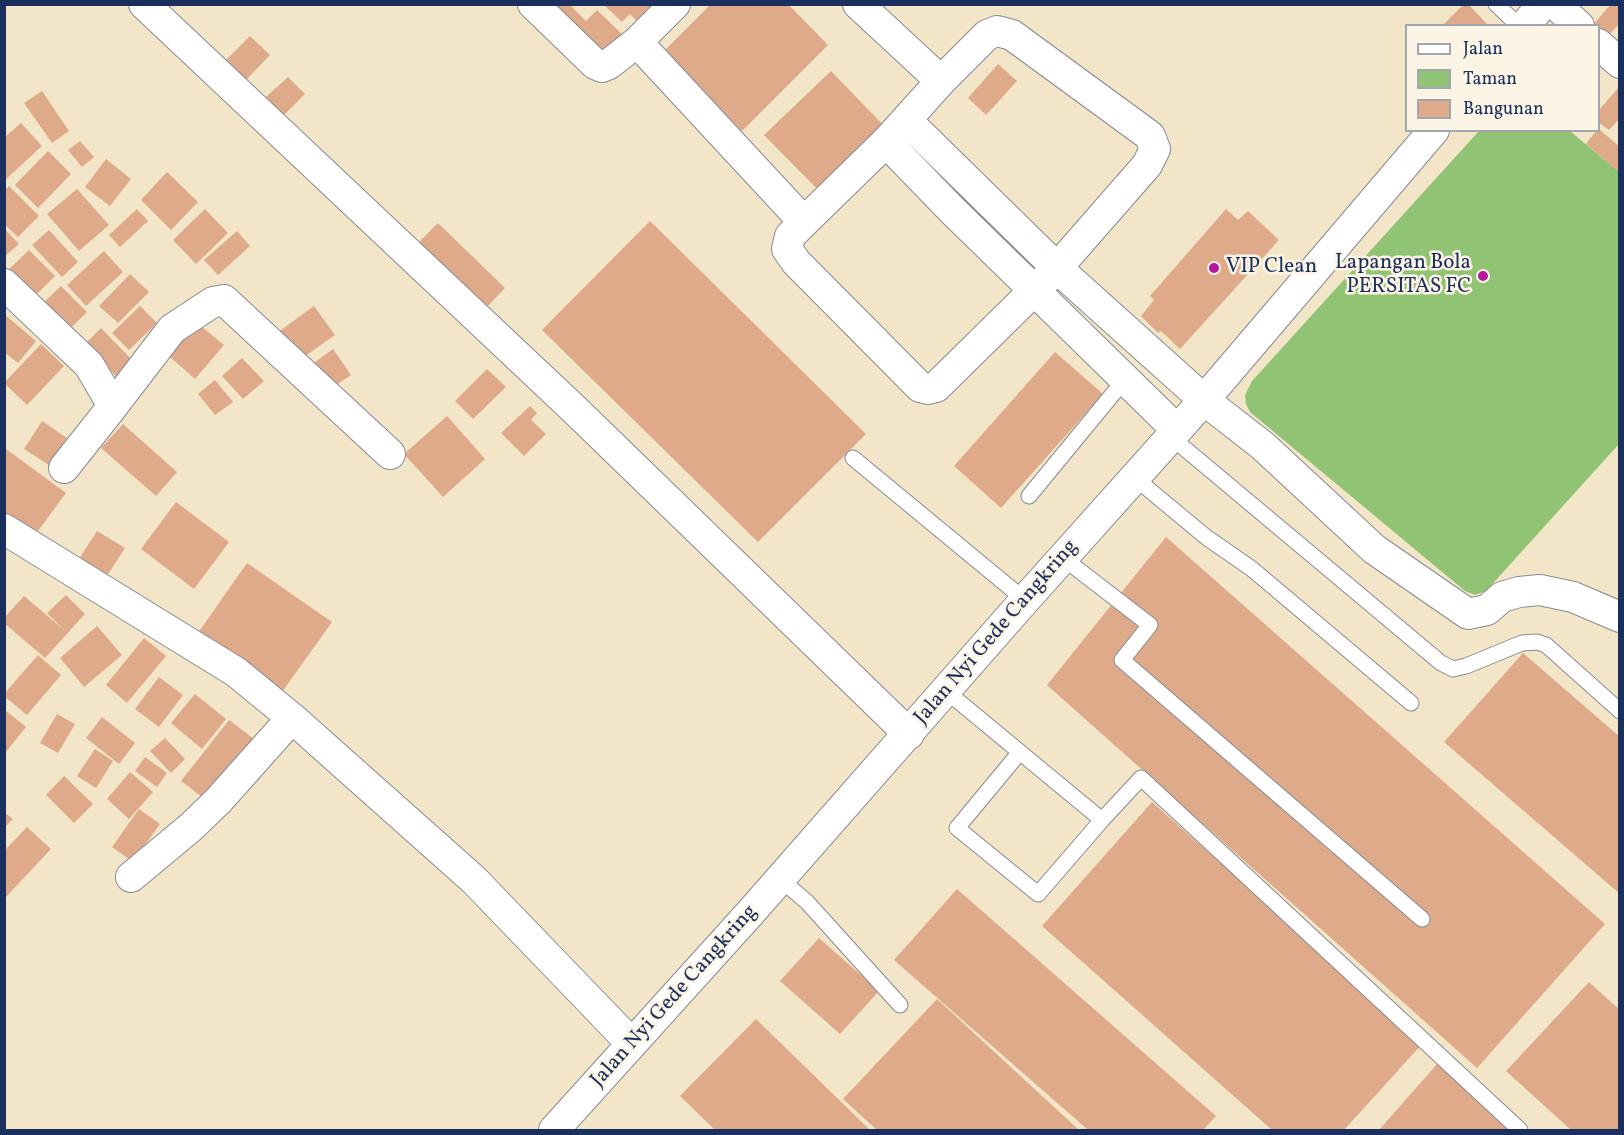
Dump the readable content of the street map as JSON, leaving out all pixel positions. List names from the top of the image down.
{
  "streets": {
    "street": ["Jalan Nyi Gede Cangkring"]
  },
  "places": ["VIP Clean", "Lapangan Bola PERSITAS FC"],
  "legend": ["Jalan", "Taman", "Bangunan"]
}
